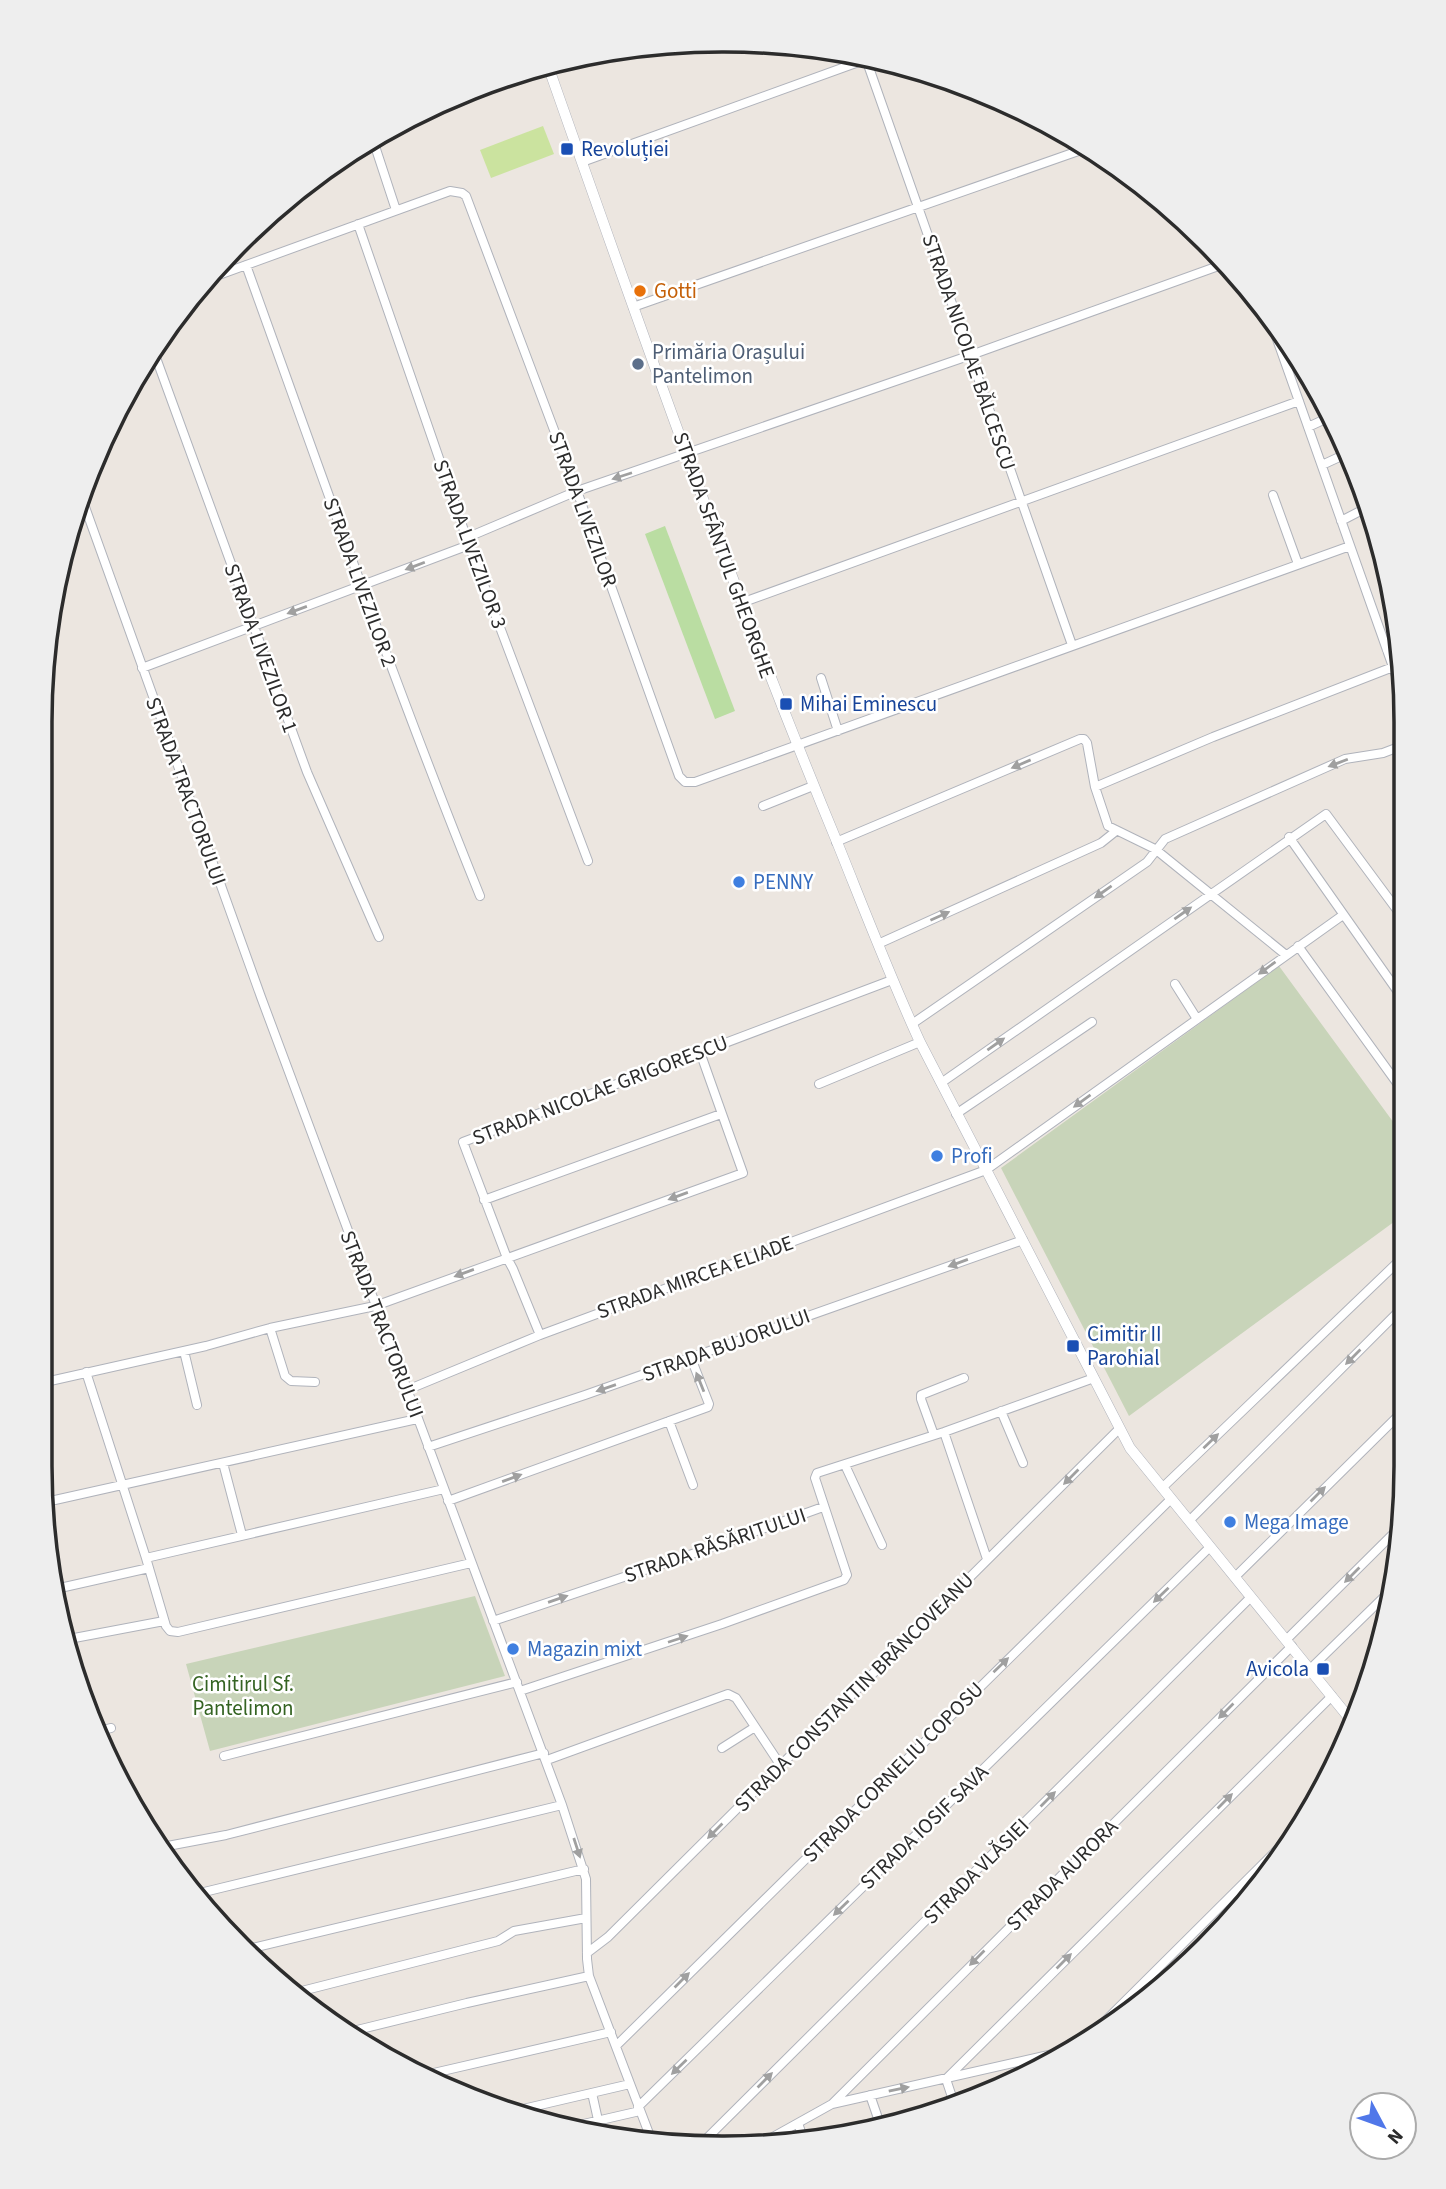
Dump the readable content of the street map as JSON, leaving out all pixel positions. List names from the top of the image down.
{
  "streets": {
    "street": [
      "STRADA NICOLAE BĂLCESCU",
      "STRADA LIVEZILOR",
      "STRADA LIVEZILOR 3",
      "STRADA SFÂNTUL GHEORGHE",
      "STRADA LIVEZILOR 2",
      "STRADA LIVEZILOR 1",
      "STRADA TRACTORULUI",
      "STRADA NICOLAE GRIGORESCU",
      "STRADA MIRCEA ELIADE",
      "STRADA BUJORULUI",
      "STRADA RĂSĂRITULUI",
      "STRADA CONSTANTIN BRÂNCOVEANU",
      "STRADA CORNELIU COPOSU",
      "STRADA IOSIF SAVA",
      "STRADA VLĂSIEI",
      "STRADA AURORA"
    ]
  },
  "crossings": [
    ["STRADA LIVEZILOR", "STRADA LIVEZILOR 3"],
    ["STRADA LIVEZILOR", "STRADA SFÂNTUL GHEORGHE"],
    ["STRADA LIVEZILOR", "STRADA LIVEZILOR 2"],
    ["STRADA SFÂNTUL GHEORGHE", "STRADA NICOLAE GRIGORESCU"],
    ["STRADA SFÂNTUL GHEORGHE", "STRADA MIRCEA ELIADE"],
    ["STRADA SFÂNTUL GHEORGHE", "STRADA BUJORULUI"],
    ["STRADA SFÂNTUL GHEORGHE", "STRADA RĂSĂRITULUI"],
    ["STRADA SFÂNTUL GHEORGHE", "STRADA CONSTANTIN BRÂNCOVEANU"],
    ["STRADA SFÂNTUL GHEORGHE", "STRADA CORNELIU COPOSU"],
    ["STRADA SFÂNTUL GHEORGHE", "STRADA IOSIF SAVA"],
    ["STRADA SFÂNTUL GHEORGHE", "STRADA VLĂSIEI"],
    ["STRADA SFÂNTUL GHEORGHE", "STRADA AURORA"],
    ["STRADA TRACTORULUI", "STRADA MIRCEA ELIADE"],
    ["STRADA TRACTORULUI", "STRADA BUJORULUI"],
    ["STRADA TRACTORULUI", "STRADA RĂSĂRITULUI"],
    ["STRADA TRACTORULUI", "STRADA CONSTANTIN BRÂNCOVEANU"],
    ["STRADA TRACTORULUI", "STRADA CORNELIU COPOSU"],
    ["STRADA TRACTORULUI", "STRADA IOSIF SAVA"],
    ["STRADA NICOLAE GRIGORESCU", "STRADA MIRCEA ELIADE"]
  ],
  "one_way": [
    "STRADA RĂSĂRITULUI",
    "STRADA CONSTANTIN BRÂNCOVEANU",
    "STRADA CORNELIU COPOSU",
    "STRADA IOSIF SAVA",
    "STRADA VLĂSIEI"
  ],
  "parks": ["Cimitirul Sf. Pantelimon"],
  "places": {
    "transit": [
      "Revoluției",
      "Mihai Eminescu",
      "Cimitir II Parohial",
      "Avicola"
    ],
    "other": [
      "Gotti",
      "Primăria Orașului Pantelimon",
      "PENNY",
      "Profi",
      "Mega Image",
      "Magazin mixt"
    ]
  },
  "north": "bottom right"
}
